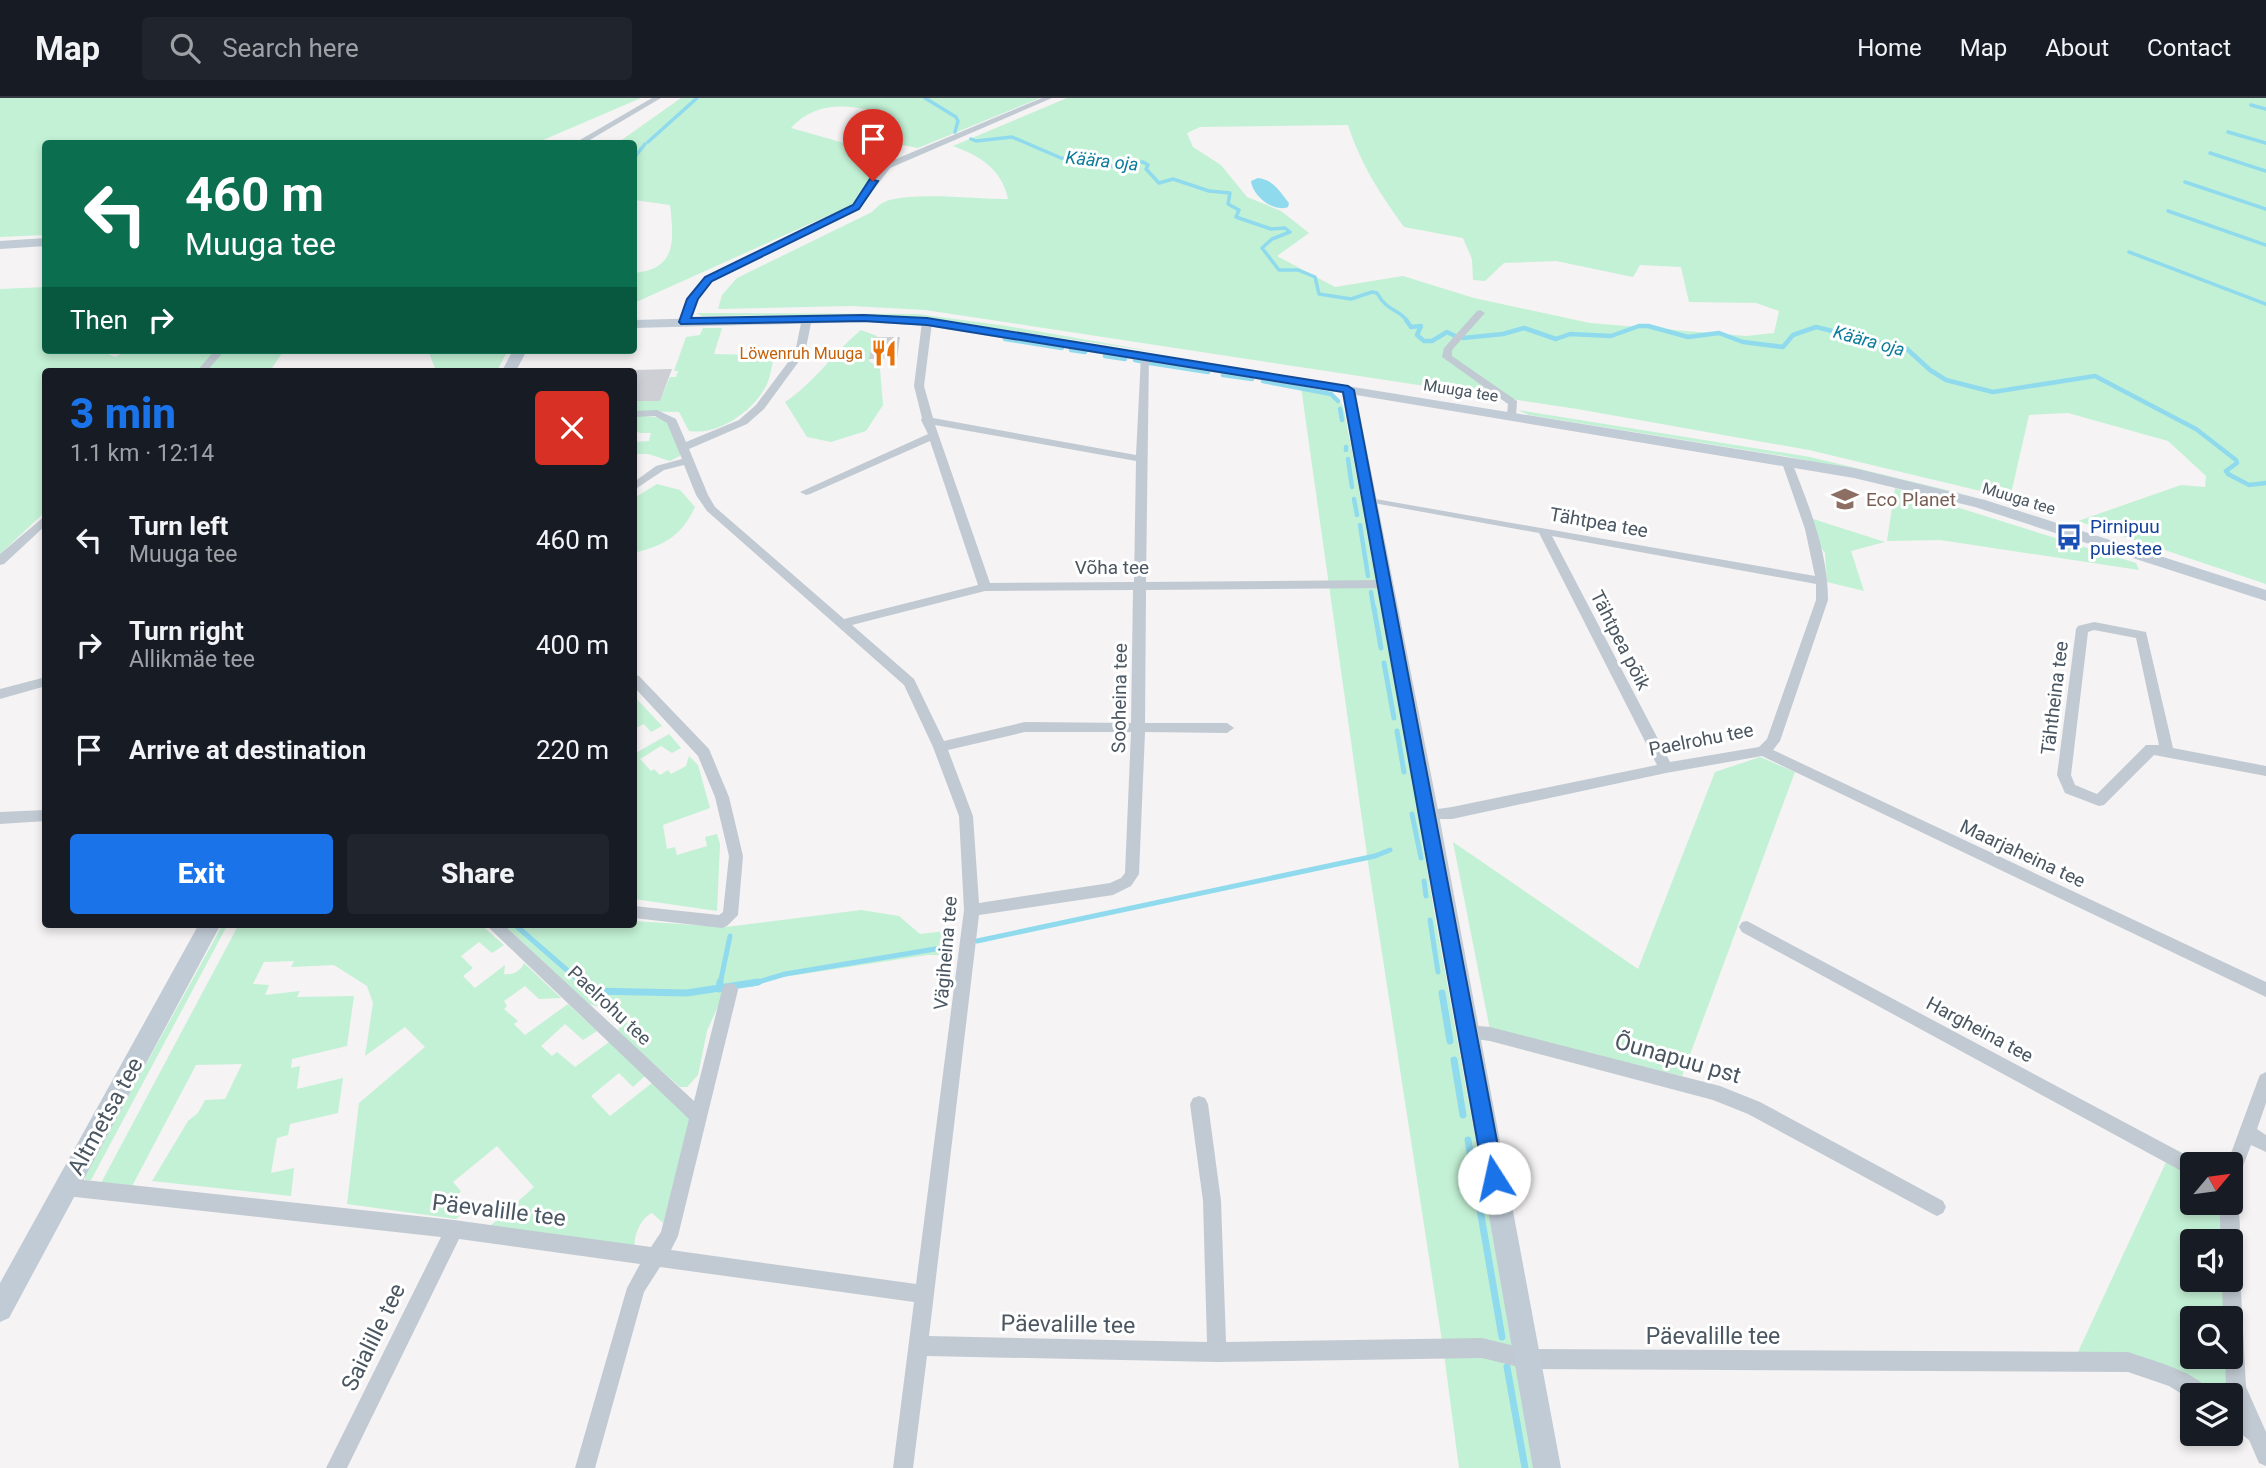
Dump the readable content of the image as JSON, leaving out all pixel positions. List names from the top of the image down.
{
  "streets": {
    "main road": ["Muuga tee", "Altmetsa tee"],
    "street": [
      "Tähtpea tee",
      "Võha tee",
      "Tähtpea põik",
      "Sooheina tee",
      "Tähtheina tee",
      "Paelrohu tee",
      "Maarjaheina tee",
      "Vägiheina tee",
      "Hargheina tee",
      "Õunapuu pst",
      "Päevalille tee",
      "Saialille tee"
    ]
  },
  "crossings": [
    ["Muuga tee", "Sooheina tee"],
    ["Muuga tee", "Paelrohu tee"],
    ["Tähtpea tee", "Tähtpea põik"],
    ["Tähtpea tee", "Paelrohu tee"],
    ["Võha tee", "Sooheina tee"],
    ["Võha tee", "Vägiheina tee"],
    ["Tähtpea põik", "Paelrohu tee"],
    ["Sooheina tee", "Vägiheina tee"],
    ["Paelrohu tee", "Maarjaheina tee"],
    ["Vägiheina tee", "Päevalille tee"],
    ["Altmetsa tee", "Päevalille tee"],
    ["Päevalille tee", "Saialille tee"]
  ],
  "water": ["Käära oja"],
  "places": {
    "restaurant": ["Löwenruh Muuga"],
    "school or university": ["Eco Planet"],
    "bus stop": ["Pirnipuu puiestee"]
  },
  "north": "top right",
  "page": {
    "header": "Map",
    "search": "Search here",
    "nav": [
      "Home",
      "Map",
      "About",
      "Contact"
    ],
    "turn": ["460 m", "Muuga tee"],
    "then": "Then",
    "heading": ["3 min", "1.1 km · 12:14"],
    "list": [
      {
        "name": "Turn left",
        "note": "Muuga tee",
        "value": "460 m"
      },
      {
        "name": "Turn right",
        "note": "Allikmäe tee",
        "value": "400 m"
      },
      {
        "name": "Arrive at destination",
        "value": "220 m"
      }
    ],
    "buttons": ["Exit", "Share"]
  }
}
